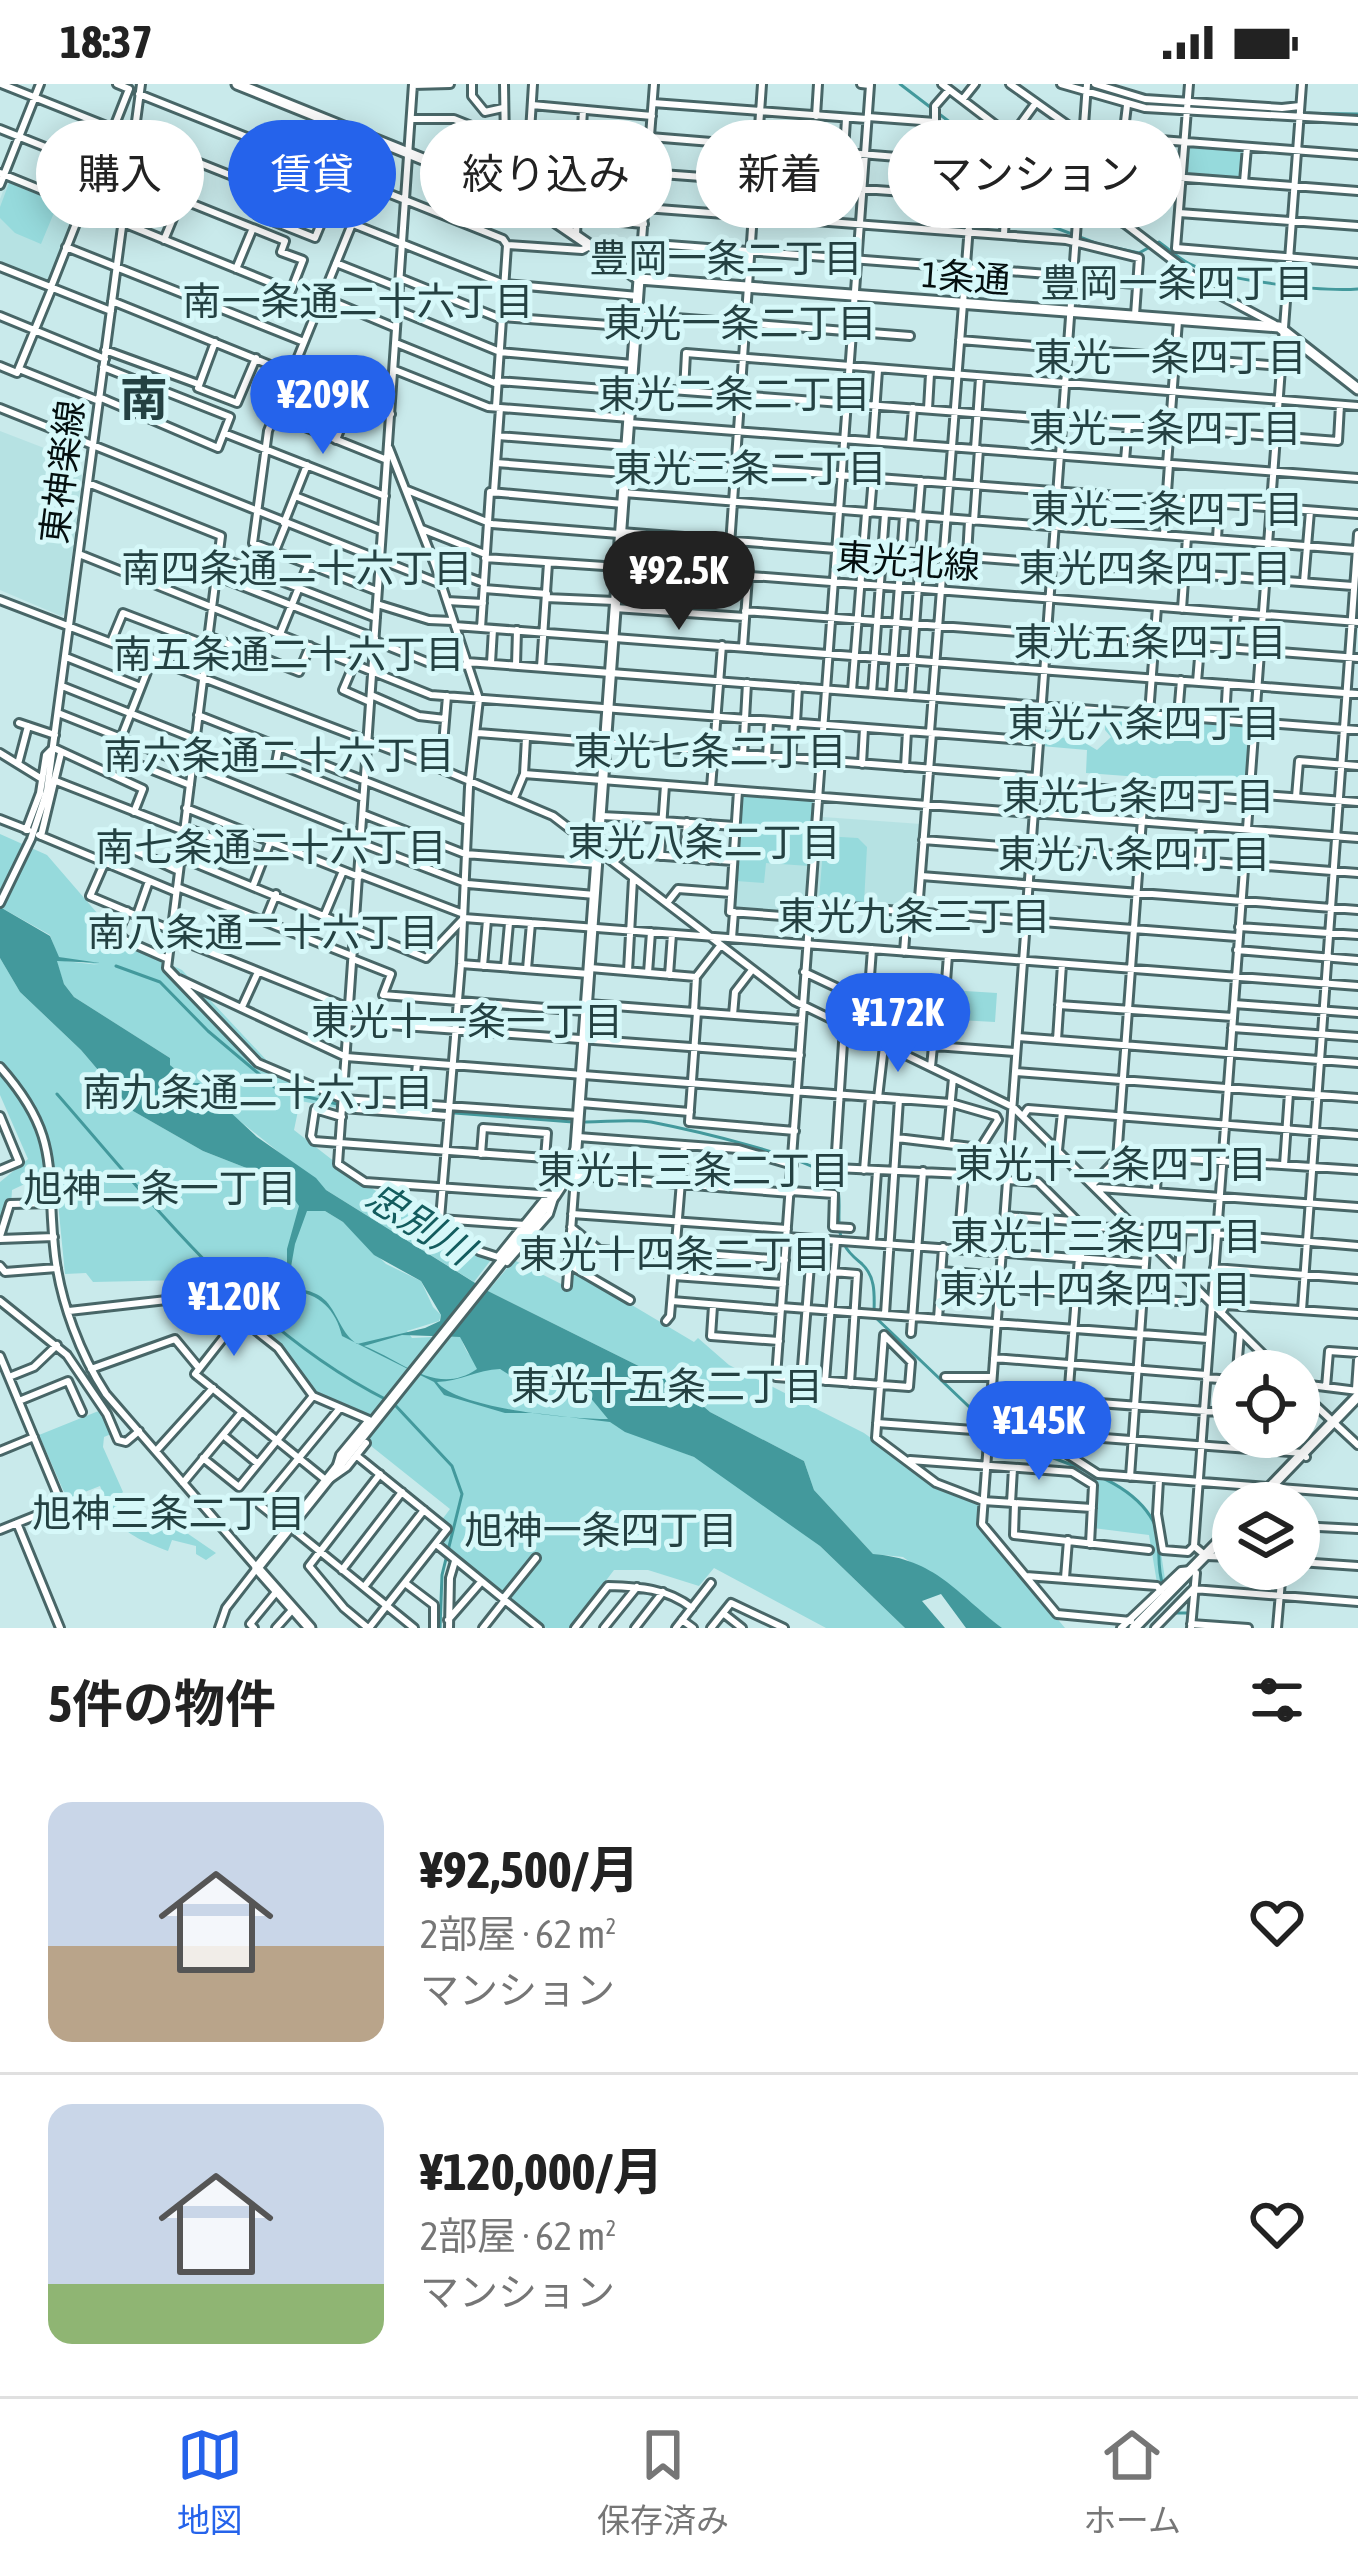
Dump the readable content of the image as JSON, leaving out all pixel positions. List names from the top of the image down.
{
  "streets": {
    "main road": ["1条通"],
    "street": ["東神楽線", "東光北線"]
  },
  "districts": [
    "豊岡一条二丁目",
    "豊岡一条四丁目",
    "南一条通二十六丁目",
    "東光一条二丁目",
    "東光一条四丁目",
    "東光二条二丁目",
    "南",
    "東光二条四丁目",
    "東光三条二丁目",
    "東光三条四丁目",
    "南四条通二十六丁目",
    "東光四条四丁目",
    "東光五条四丁目",
    "南五条通二十六丁目",
    "東光六条四丁目",
    "東光七条二丁目",
    "南六条通二十六丁目",
    "東光七条四丁目",
    "東光八条二丁目",
    "南七条通二十六丁目",
    "東光八条四丁目",
    "東光九条三丁目",
    "南八条通二十六丁目",
    "東光十一条一丁目",
    "南九条通二十六丁目",
    "東光十二条四丁目",
    "東光十三条二丁目",
    "旭神二条一丁目",
    "東光十三条四丁目",
    "東光十四条二丁目",
    "東光十四条四丁目",
    "東光十五条二丁目",
    "旭神三条二丁目",
    "旭神一条四丁目"
  ],
  "water": ["忠別川"],
  "page": {
    "status": "18:37",
    "chip": [
      "購入",
      "賃貸",
      "絞り込み",
      "新着",
      "マンション"
    ],
    "price": [
      "¥209K",
      "¥92.5K",
      "¥172K",
      "¥120K",
      "¥145K"
    ],
    "heading": "5件の物件",
    "list": [
      {
        "name": "¥92,500/月",
        "note": "2部屋 · 62 m² · マンション"
      },
      {
        "name": "¥120,000/月",
        "note": "2部屋 · 62 m² · マンション"
      }
    ],
    "tabs": ["地図", "保存済み", "ホーム"]
  }
}
